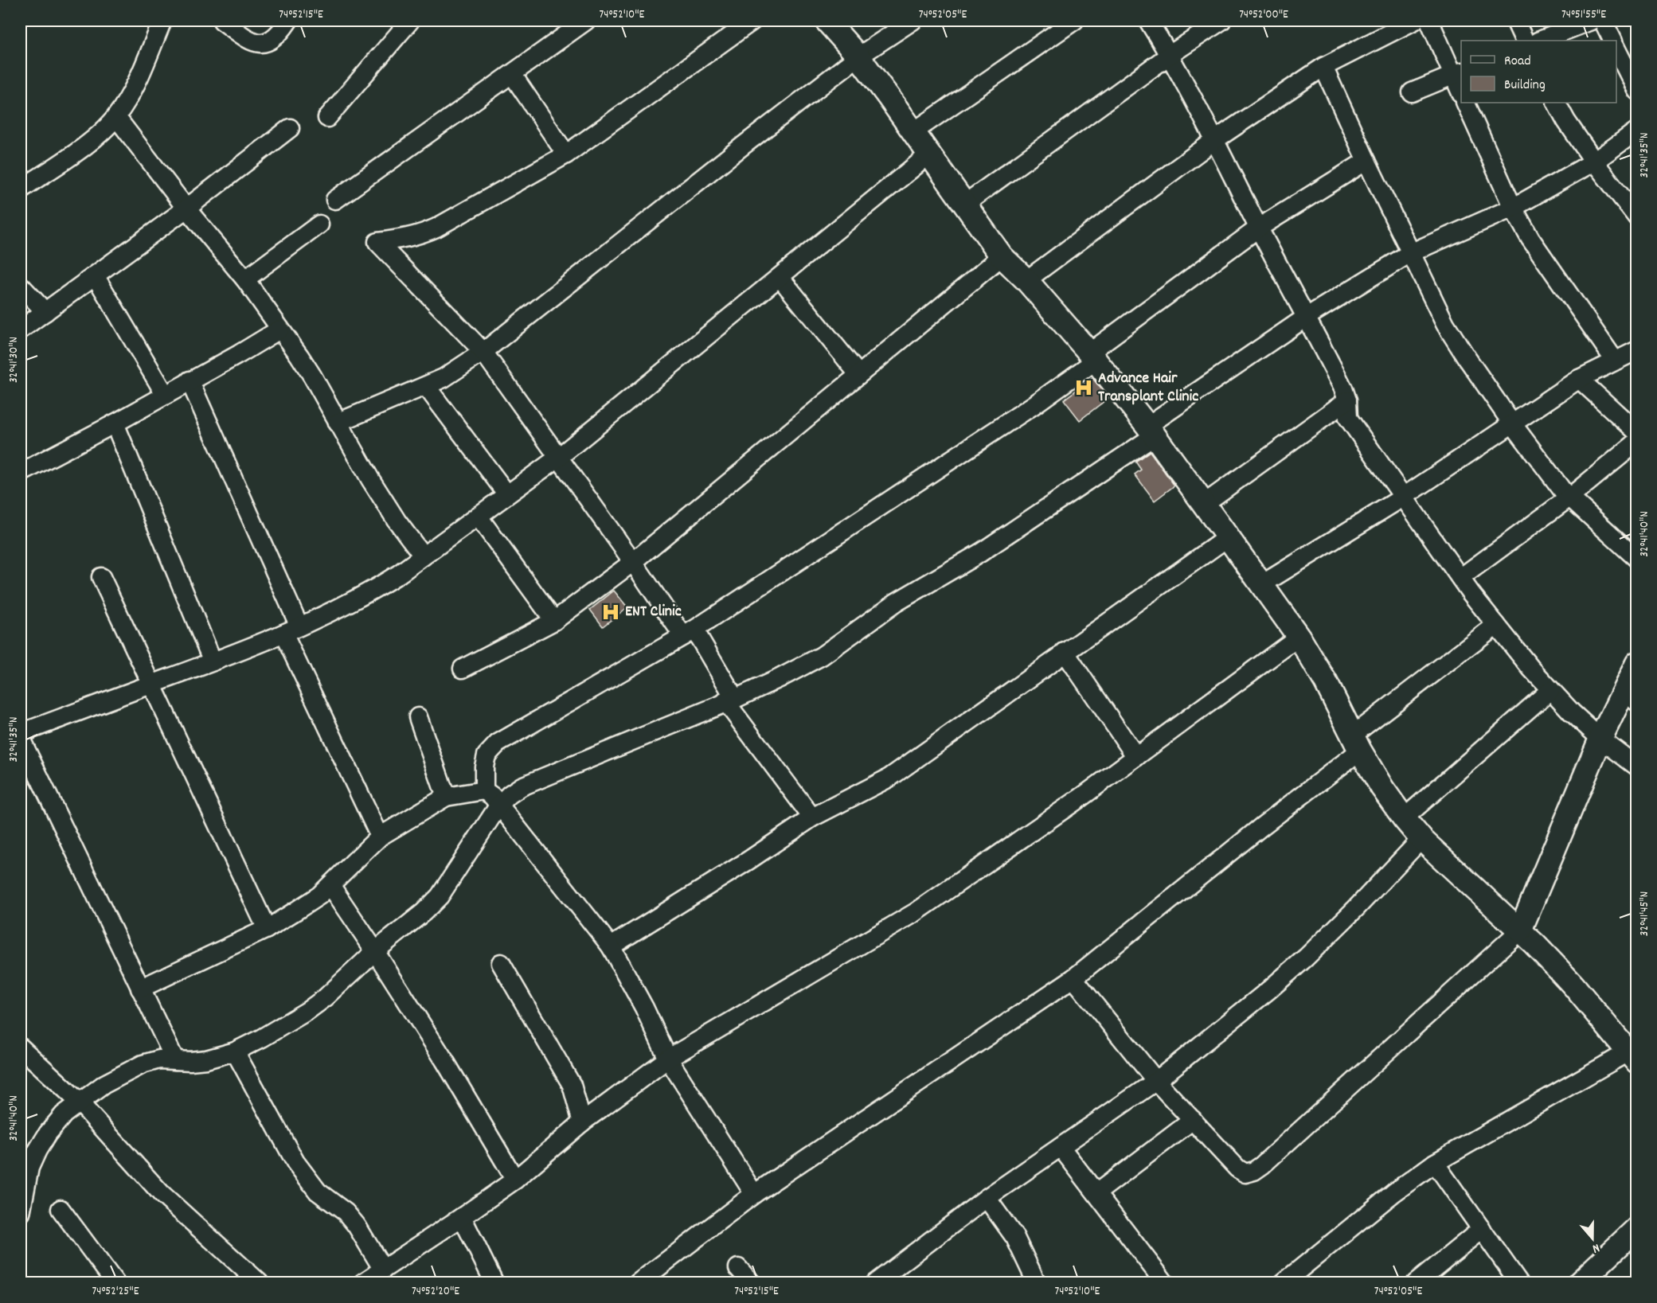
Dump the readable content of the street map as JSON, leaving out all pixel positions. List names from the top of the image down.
{
  "places": {
    "hospital": ["Advance Hair Transplant Clinic", "ENT Clinic"]
  },
  "legend": ["Road", "Building"],
  "north": "bottom",
  "coordinates": [
    "74°52'15\"E",
    "74°52'10\"E",
    "74°52'05\"E",
    "74°52'00\"E",
    "74°51'55\"E",
    "32°41'35\"N",
    "32°41'30\"N",
    "32°41'40\"N",
    "32°41'45\"N",
    "74°52'25\"E",
    "74°52'20\"E"
  ]
}
